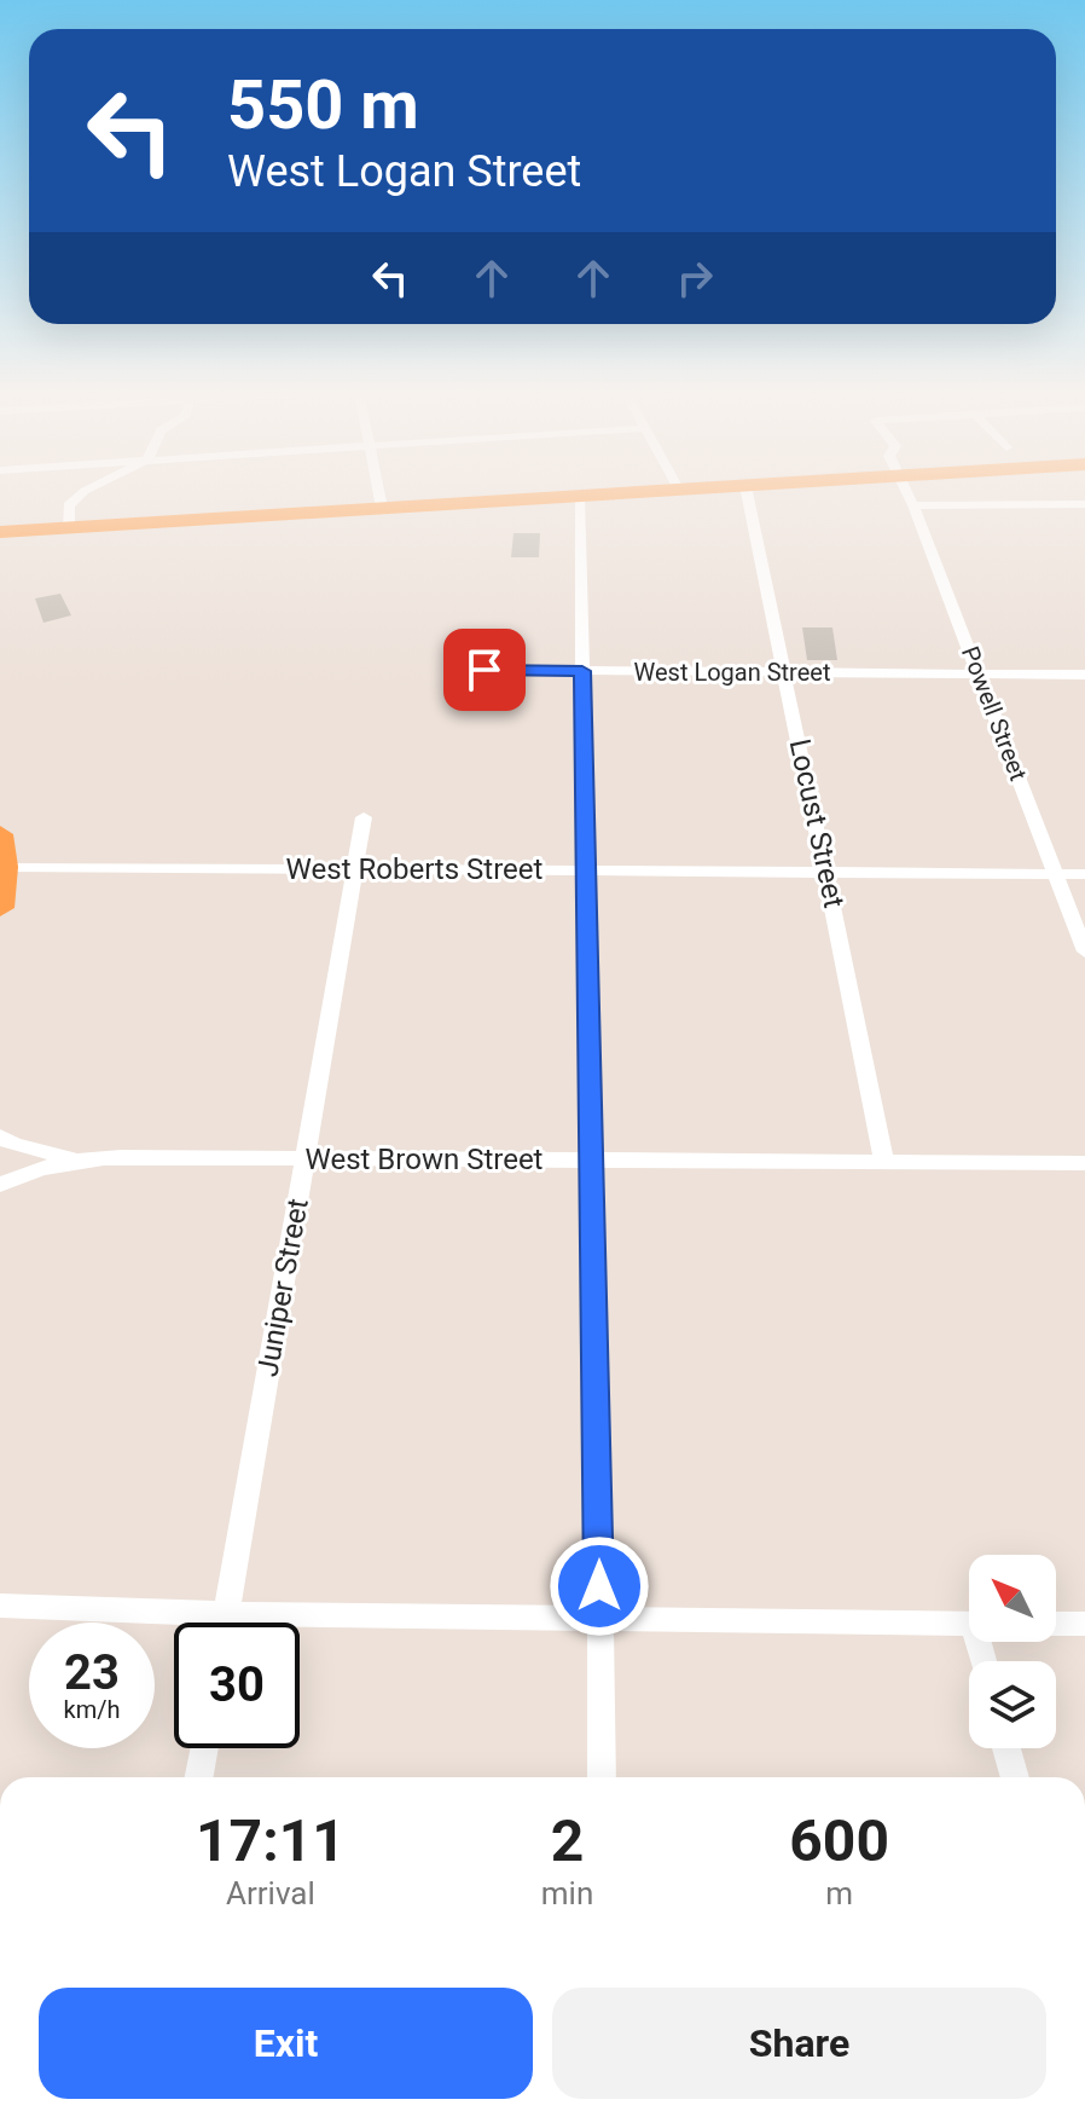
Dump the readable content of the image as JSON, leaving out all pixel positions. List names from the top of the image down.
{
  "streets": {
    "street": [
      "West Logan Street",
      "Powell Street",
      "Locust Street",
      "West Roberts Street",
      "West Brown Street",
      "Juniper Street"
    ]
  },
  "crossings": [
    ["West Logan Street", "Powell Street"],
    ["West Logan Street", "Locust Street"],
    ["Powell Street", "West Roberts Street"],
    ["Locust Street", "West Roberts Street"],
    ["Locust Street", "West Brown Street"],
    ["West Roberts Street", "Juniper Street"],
    ["West Brown Street", "Juniper Street"]
  ],
  "north": "top left",
  "page": {
    "turn": ["550 m", "West Logan Street"],
    "speed": "23 km/h",
    "limit": "30",
    "eta": [
      "17:11",
      "Arrival",
      "2",
      "min",
      "600",
      "m"
    ],
    "buttons": ["Exit", "Share"]
  }
}
